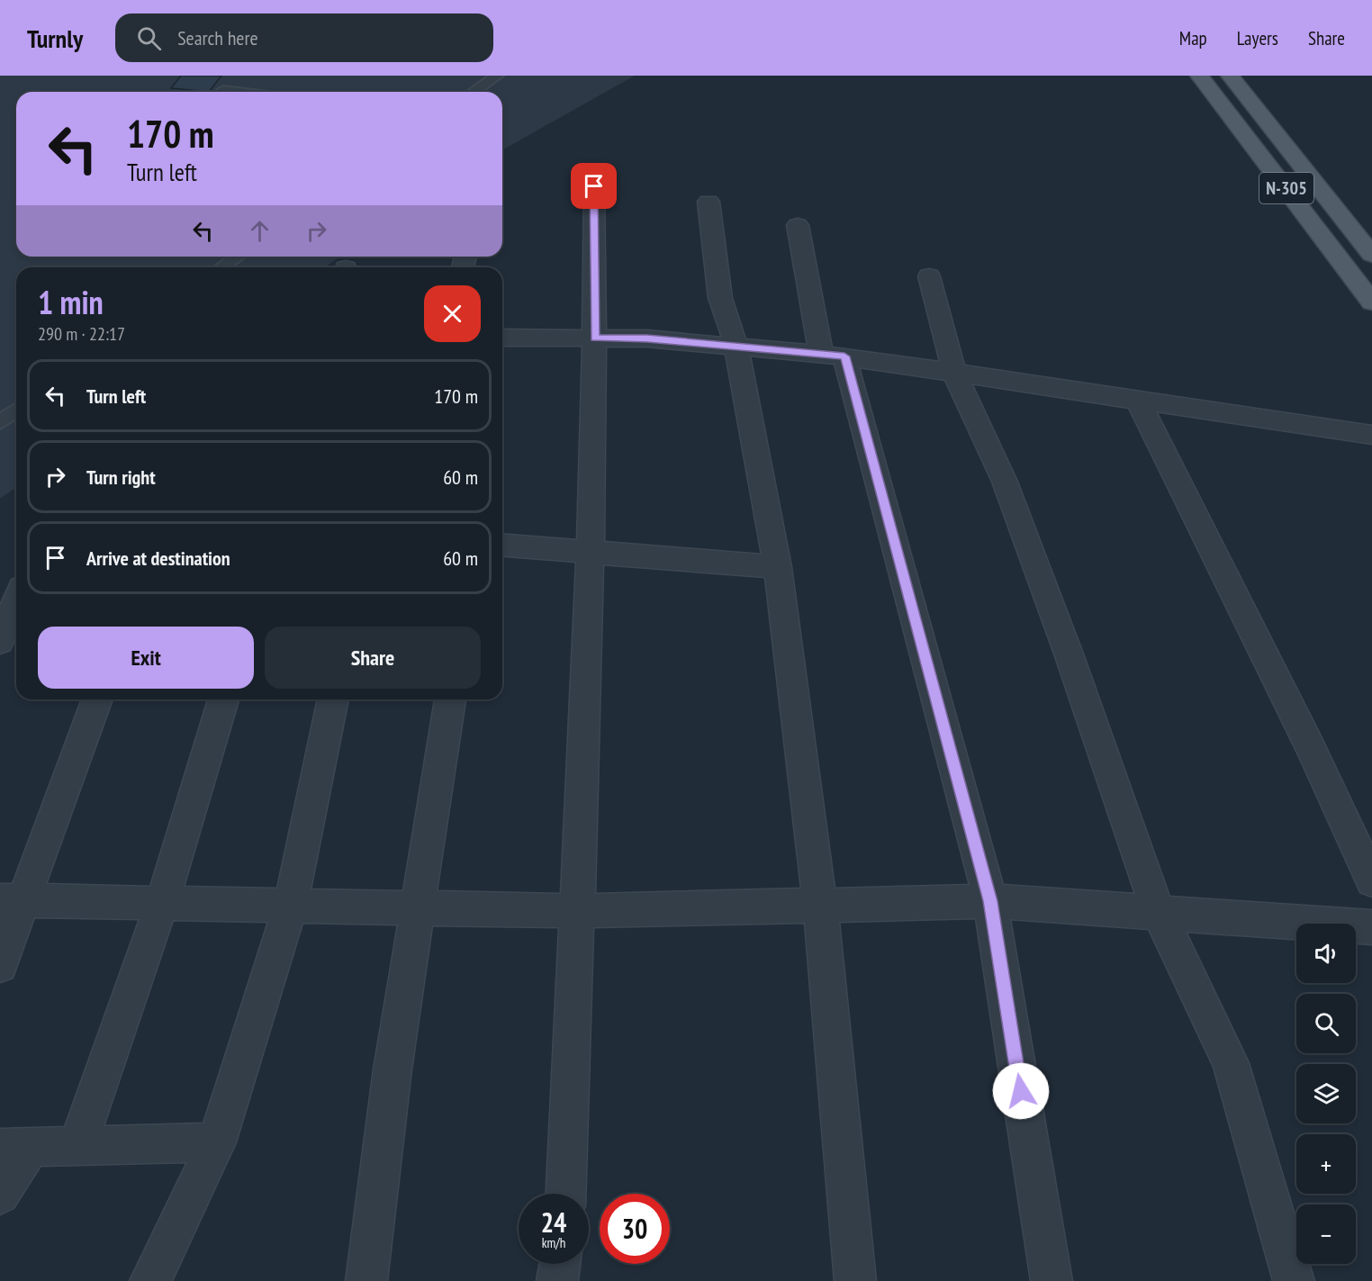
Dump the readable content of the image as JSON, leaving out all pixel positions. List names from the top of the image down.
{
  "streets": {
    "main road": ["N-305"]
  },
  "page": {
    "header": "Turnly",
    "search": "Search here",
    "nav": ["Map", "Layers", "Share"],
    "turn": ["170 m", "Turn left"],
    "heading": ["1 min", "290 m · 22:17"],
    "list": [
      {
        "name": "Turn left",
        "value": "170 m"
      },
      {
        "name": "Turn right",
        "value": "60 m"
      },
      {
        "name": "Arrive at destination",
        "value": "60 m"
      }
    ],
    "buttons": ["Exit", "Share"],
    "map_buttons": ["+", "−"],
    "speed": "24 km/h",
    "limit": "30"
  }
}
